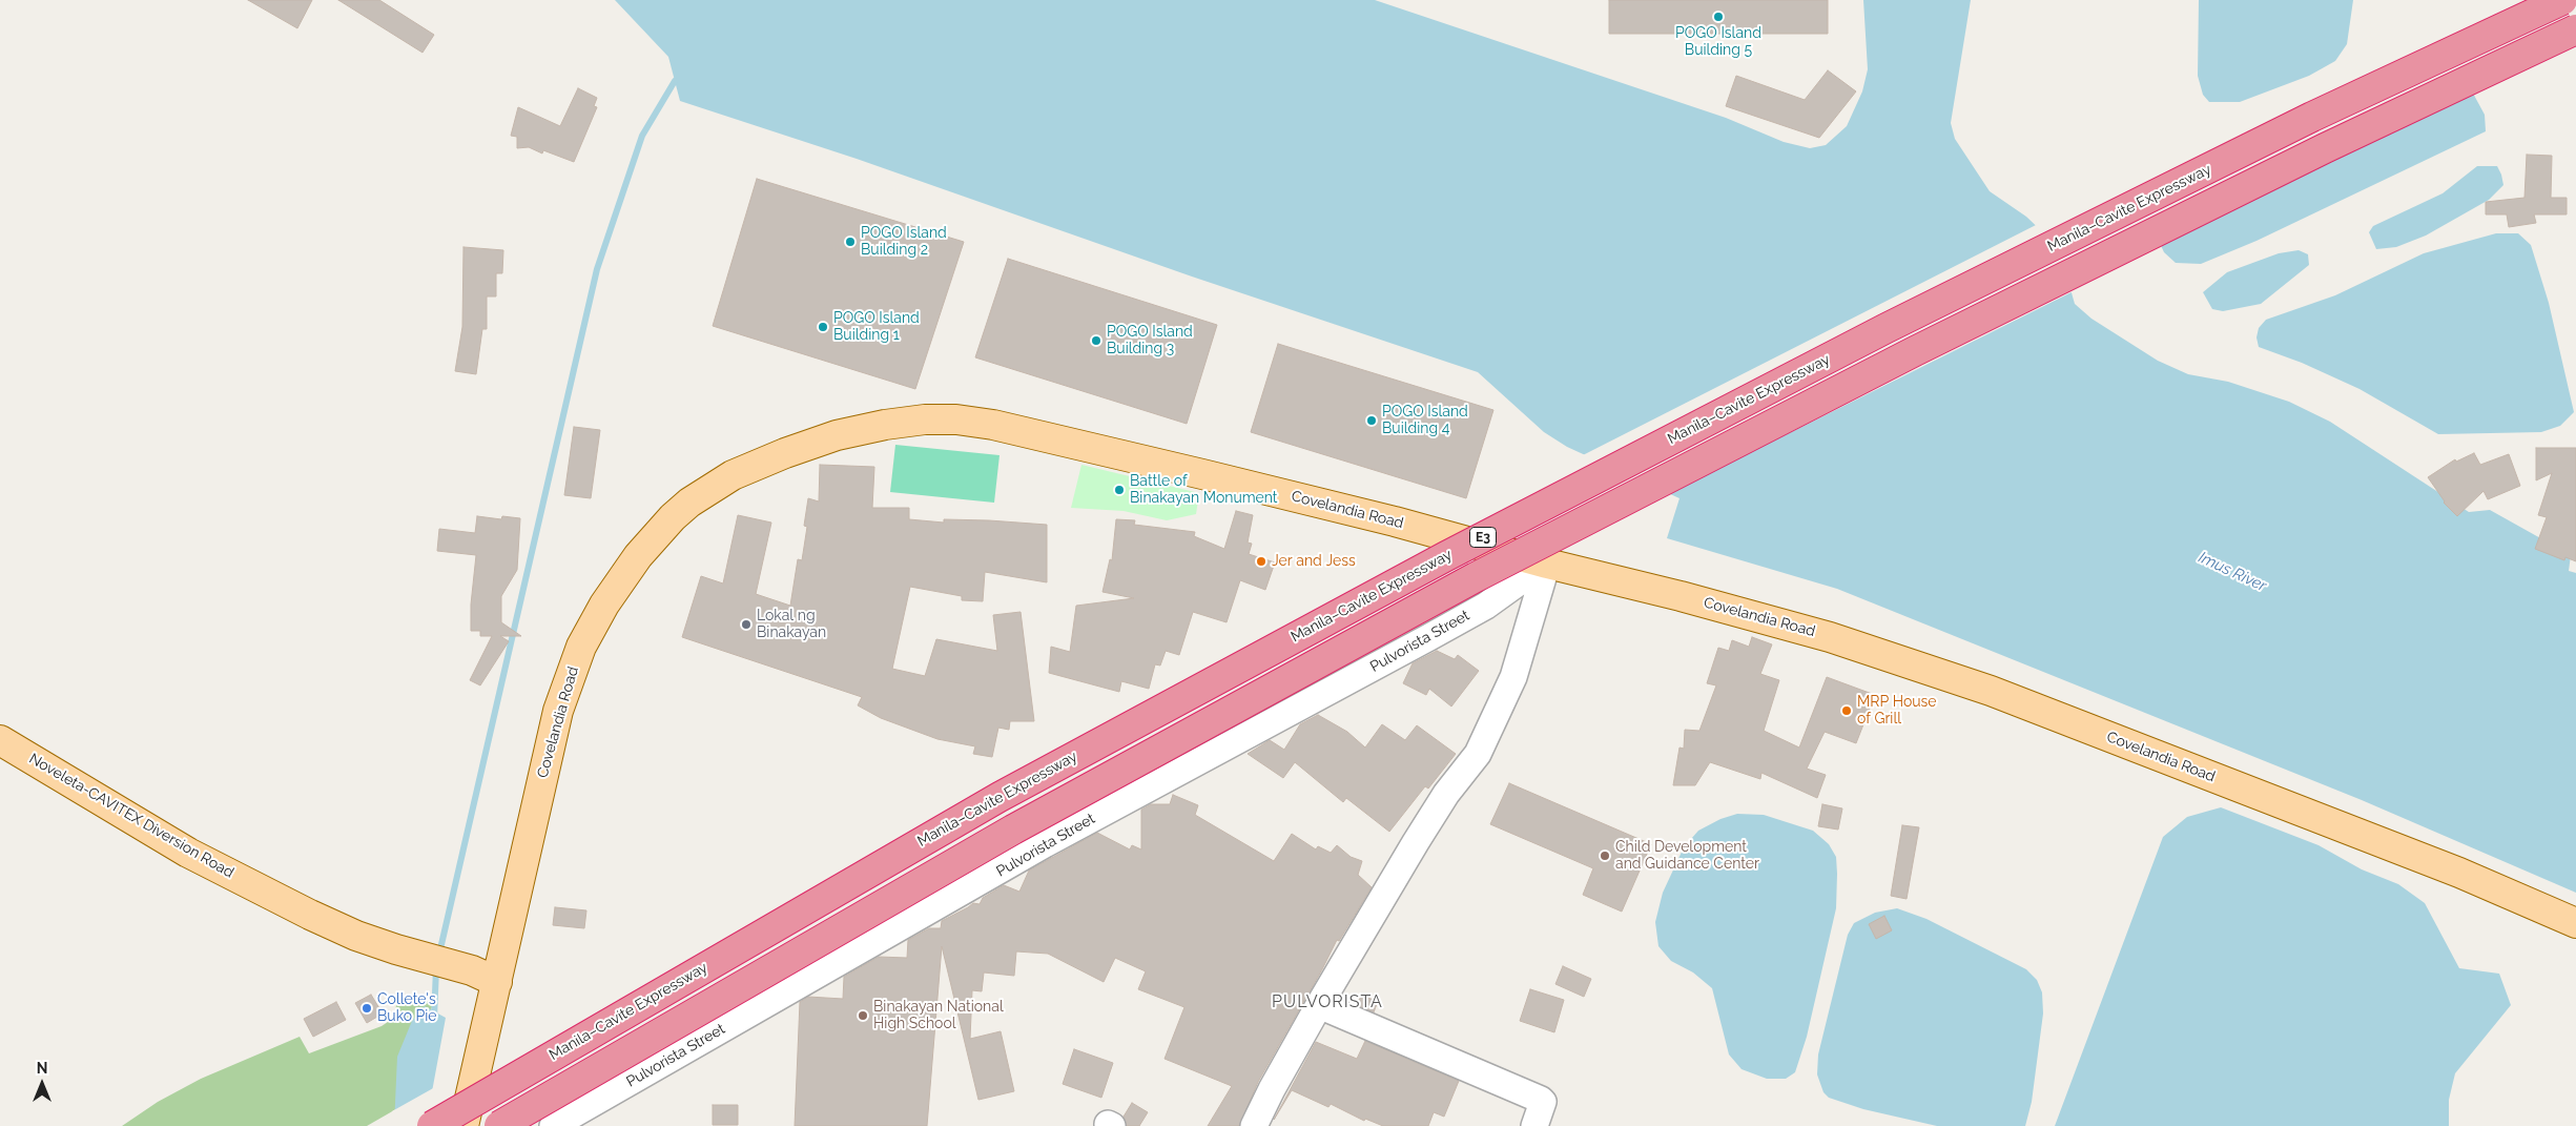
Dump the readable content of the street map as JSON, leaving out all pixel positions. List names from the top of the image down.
{
  "streets": {
    "highway": ["Manila–Cavite Expressway", "E3"],
    "main road": ["Covelandia Road", "Noveleta-CAVITEX Diversion Road"],
    "street": ["Pulvorista Street"]
  },
  "crossings": [
    ["Covelandia Road", "Pulvorista Street"],
    ["Covelandia Road", "Noveleta-CAVITEX Diversion Road"]
  ],
  "districts": ["PULVORISTA"],
  "water": ["Imus River"],
  "places": [
    "POGO Island Building 5",
    "POGO Island Building 2",
    "POGO Island Building 1",
    "POGO Island Building 3",
    "POGO Island Building 4",
    "Battle of Binakayan Monument",
    "Jer and Jess",
    "Lokal ng Binakayan",
    "MRP House of Grill",
    "Child Development and Guidance Center",
    "Collete's Buko Pie",
    "Binakayan National High School"
  ],
  "north": "top"
}
